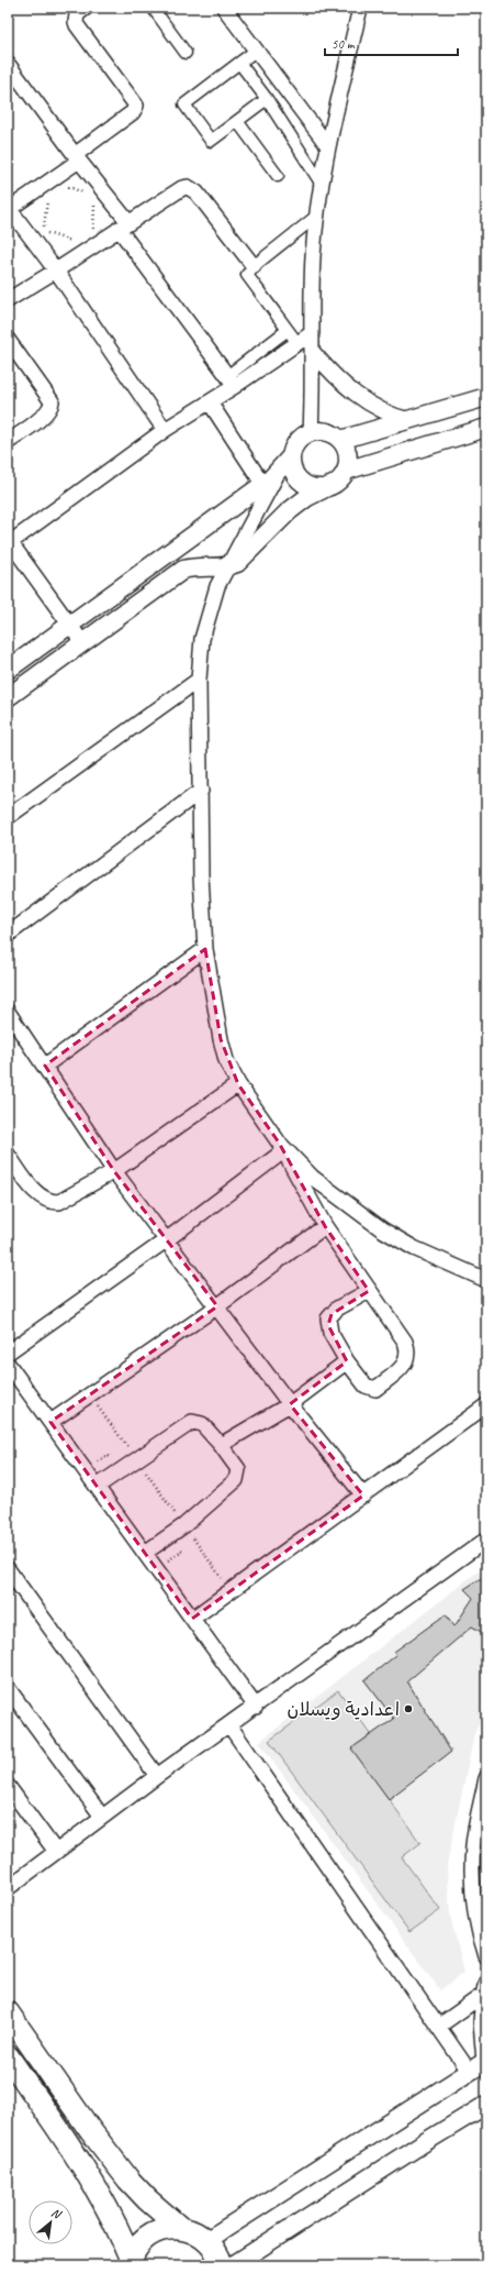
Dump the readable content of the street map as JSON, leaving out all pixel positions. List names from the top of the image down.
{
  "places": ["اعدادية ويسلان"],
  "scale_bar": "50 m",
  "north": "top right"
}
